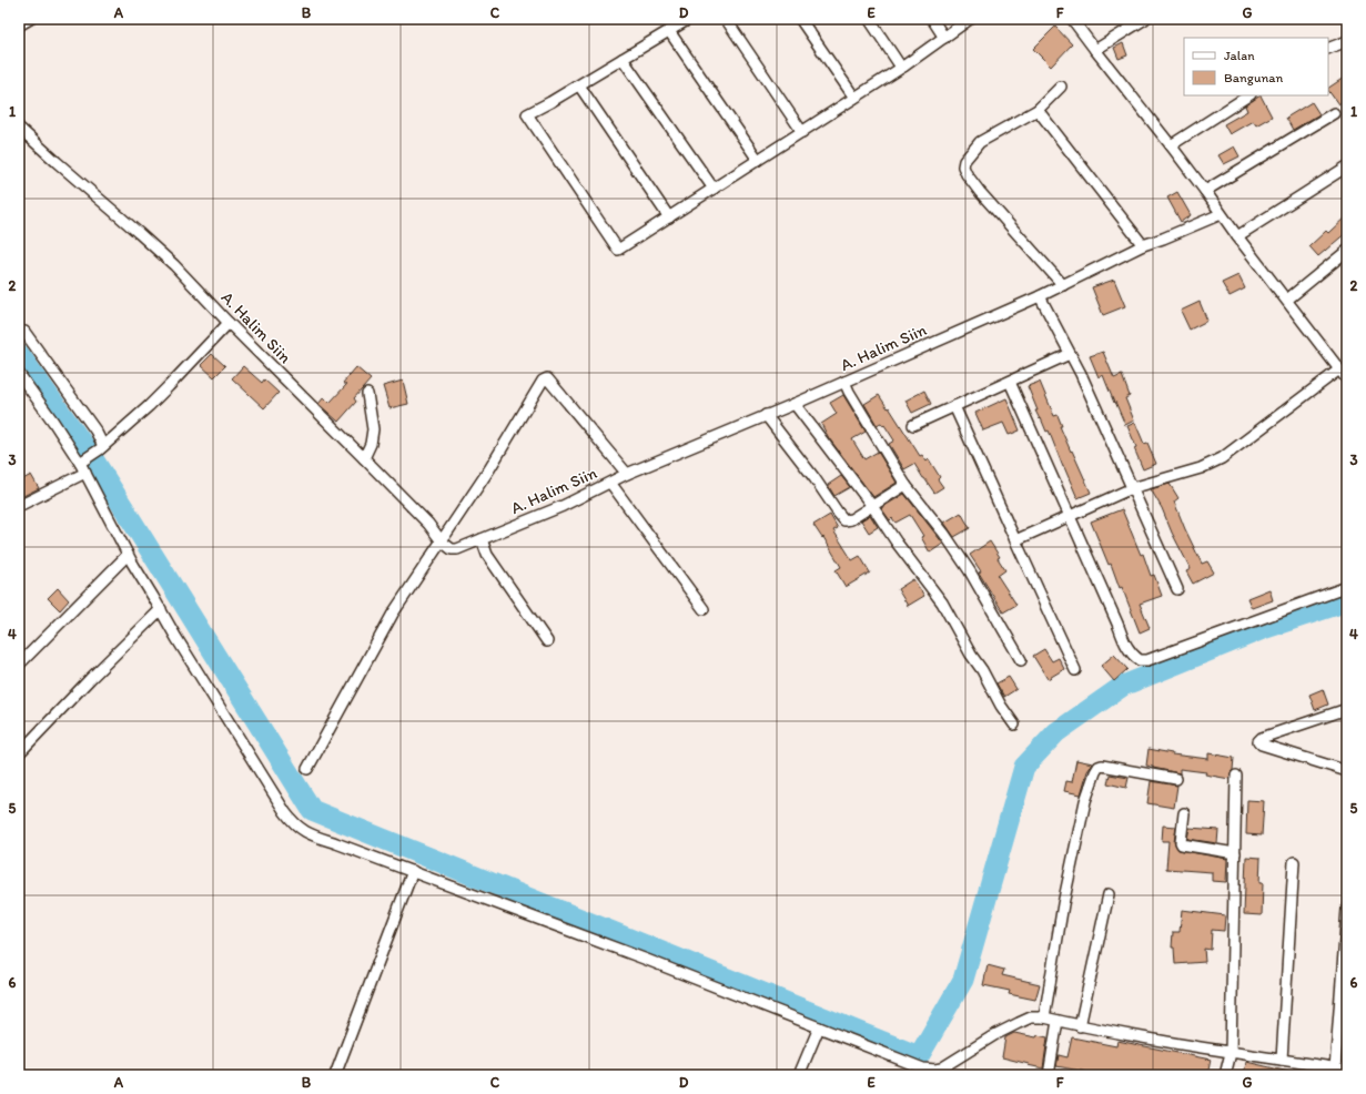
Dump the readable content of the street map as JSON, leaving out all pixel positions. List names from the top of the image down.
{
  "streets": {
    "street": ["A. Halim Siin"]
  },
  "legend": ["Jalan", "Bangunan"],
  "grid": {
    "columns": [
      "A",
      "B",
      "C",
      "D",
      "E",
      "F",
      "G"
    ],
    "rows": [
      "1",
      "2",
      "3",
      "4",
      "5",
      "6"
    ]
  }
}
